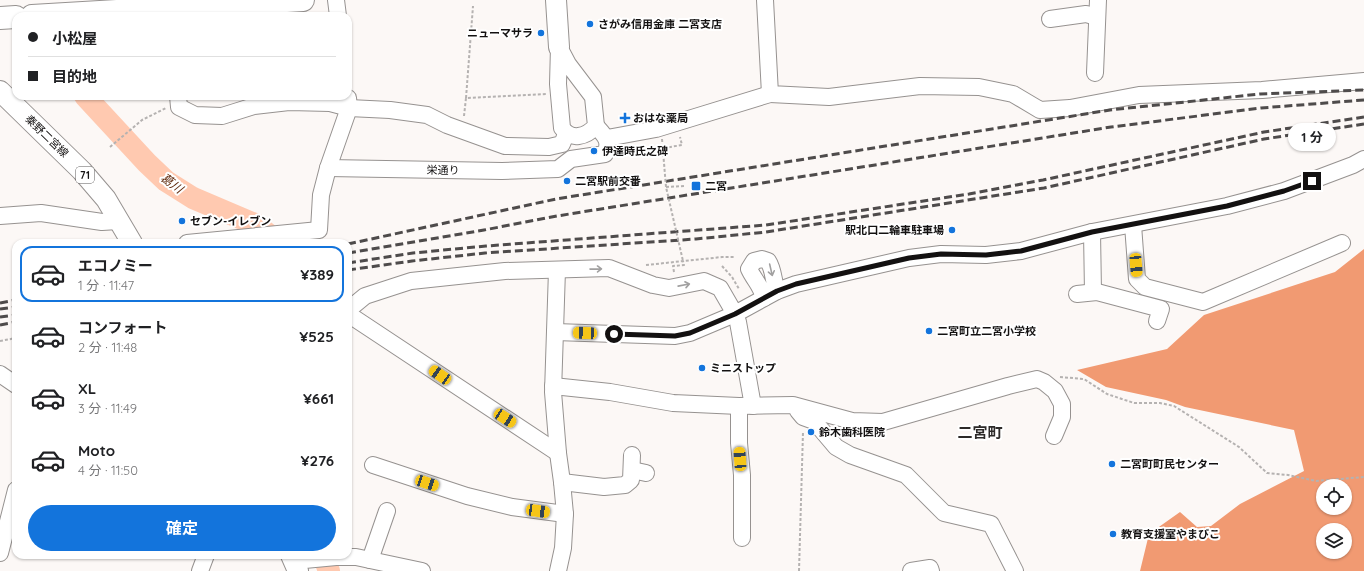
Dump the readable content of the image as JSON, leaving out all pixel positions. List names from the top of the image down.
{
  "streets": {
    "main road": ["秦野二宮線", "71"],
    "street": ["栄通り"]
  },
  "districts": ["二宮町"],
  "water": ["葛川"],
  "places": {
    "other": [
      "さがみ信用金庫 二宮支店",
      "ニューマサラ",
      "伊達時氏之碑",
      "二宮駅前交番",
      "セブン-イレブン",
      "駅北口二輪車駐車場",
      "二宮町立二宮小学校",
      "ミニストップ",
      "鈴木歯科医院",
      "二宮町町民センター",
      "教育支援室やまびこ"
    ],
    "health": ["おはな薬局"],
    "transit": ["二宮"]
  },
  "page": {
    "banner": ["小松屋", "目的地"],
    "bubble": "1 分",
    "list": [
      {
        "name": "エコノミー",
        "note": "1 分 · 11:47",
        "value": "¥389"
      },
      {
        "name": "コンフォート",
        "note": "2 分 · 11:48",
        "value": "¥525"
      },
      {
        "name": "XL",
        "note": "3 分 · 11:49",
        "value": "¥661"
      },
      {
        "name": "Moto",
        "note": "4 分 · 11:50",
        "value": "¥276"
      }
    ],
    "buttons": "確定"
  }
}
